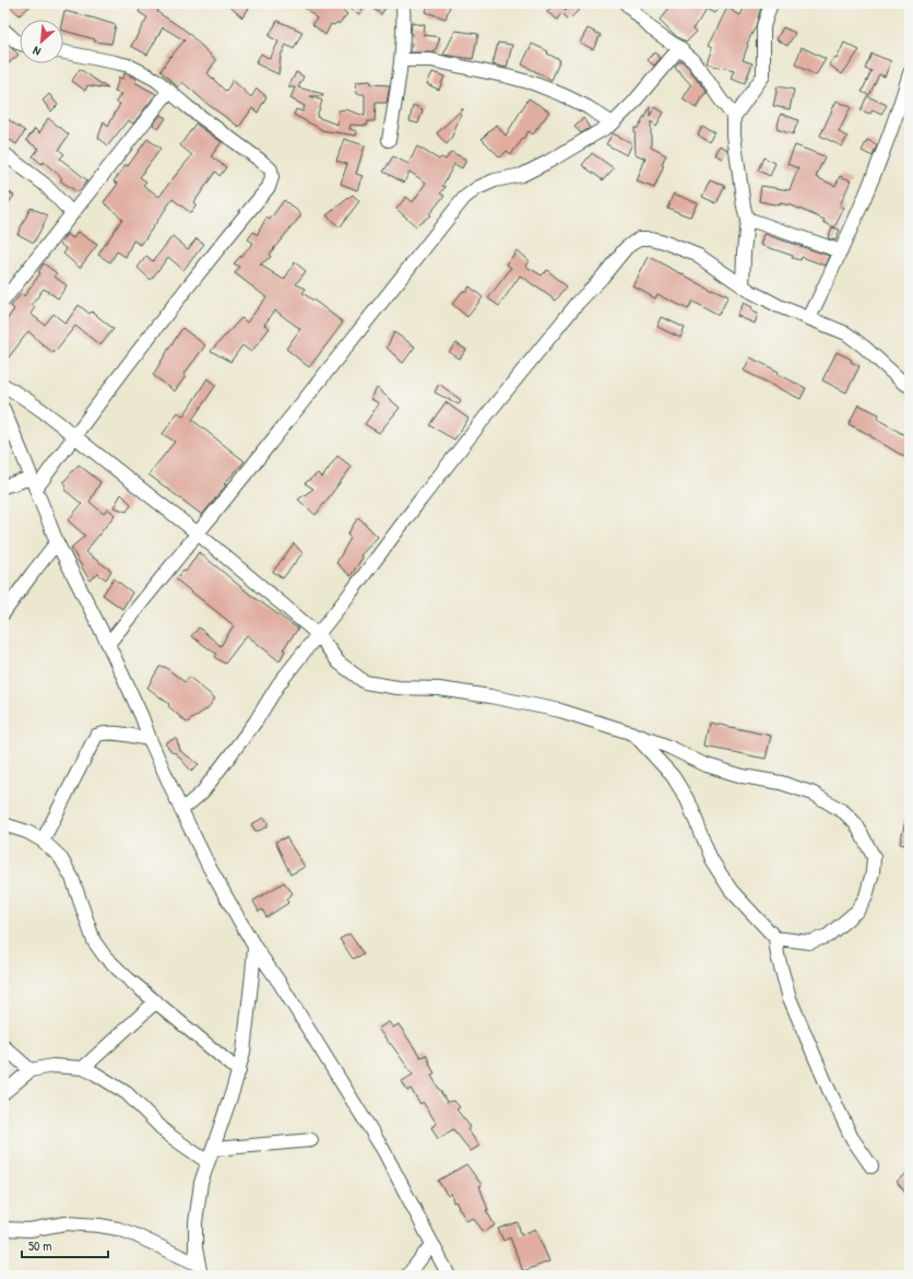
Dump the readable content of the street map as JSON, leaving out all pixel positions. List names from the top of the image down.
{
  "scale_bar": "50 m",
  "north": "bottom left"
}
